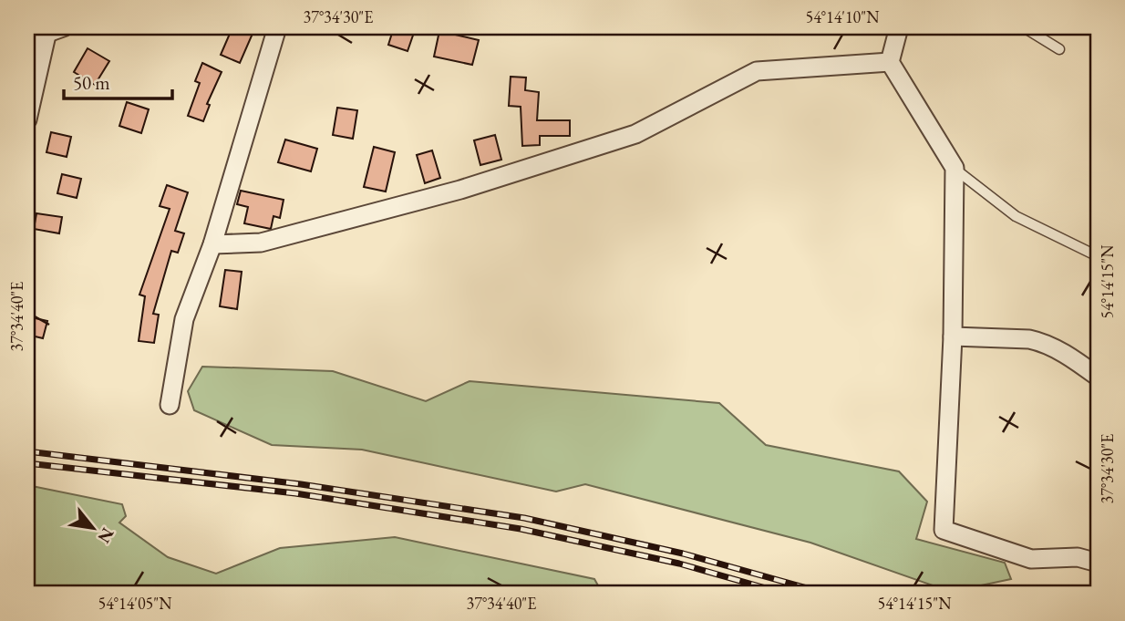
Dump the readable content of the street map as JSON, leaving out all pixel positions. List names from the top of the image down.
{
  "scale_bar": "50 m",
  "north": "bottom right",
  "coordinates": [
    "37°34'30\"E",
    "54°14'10\"N",
    "54°14'15\"N",
    "37°34'40\"E",
    "54°14'05\"N"
  ]
}
